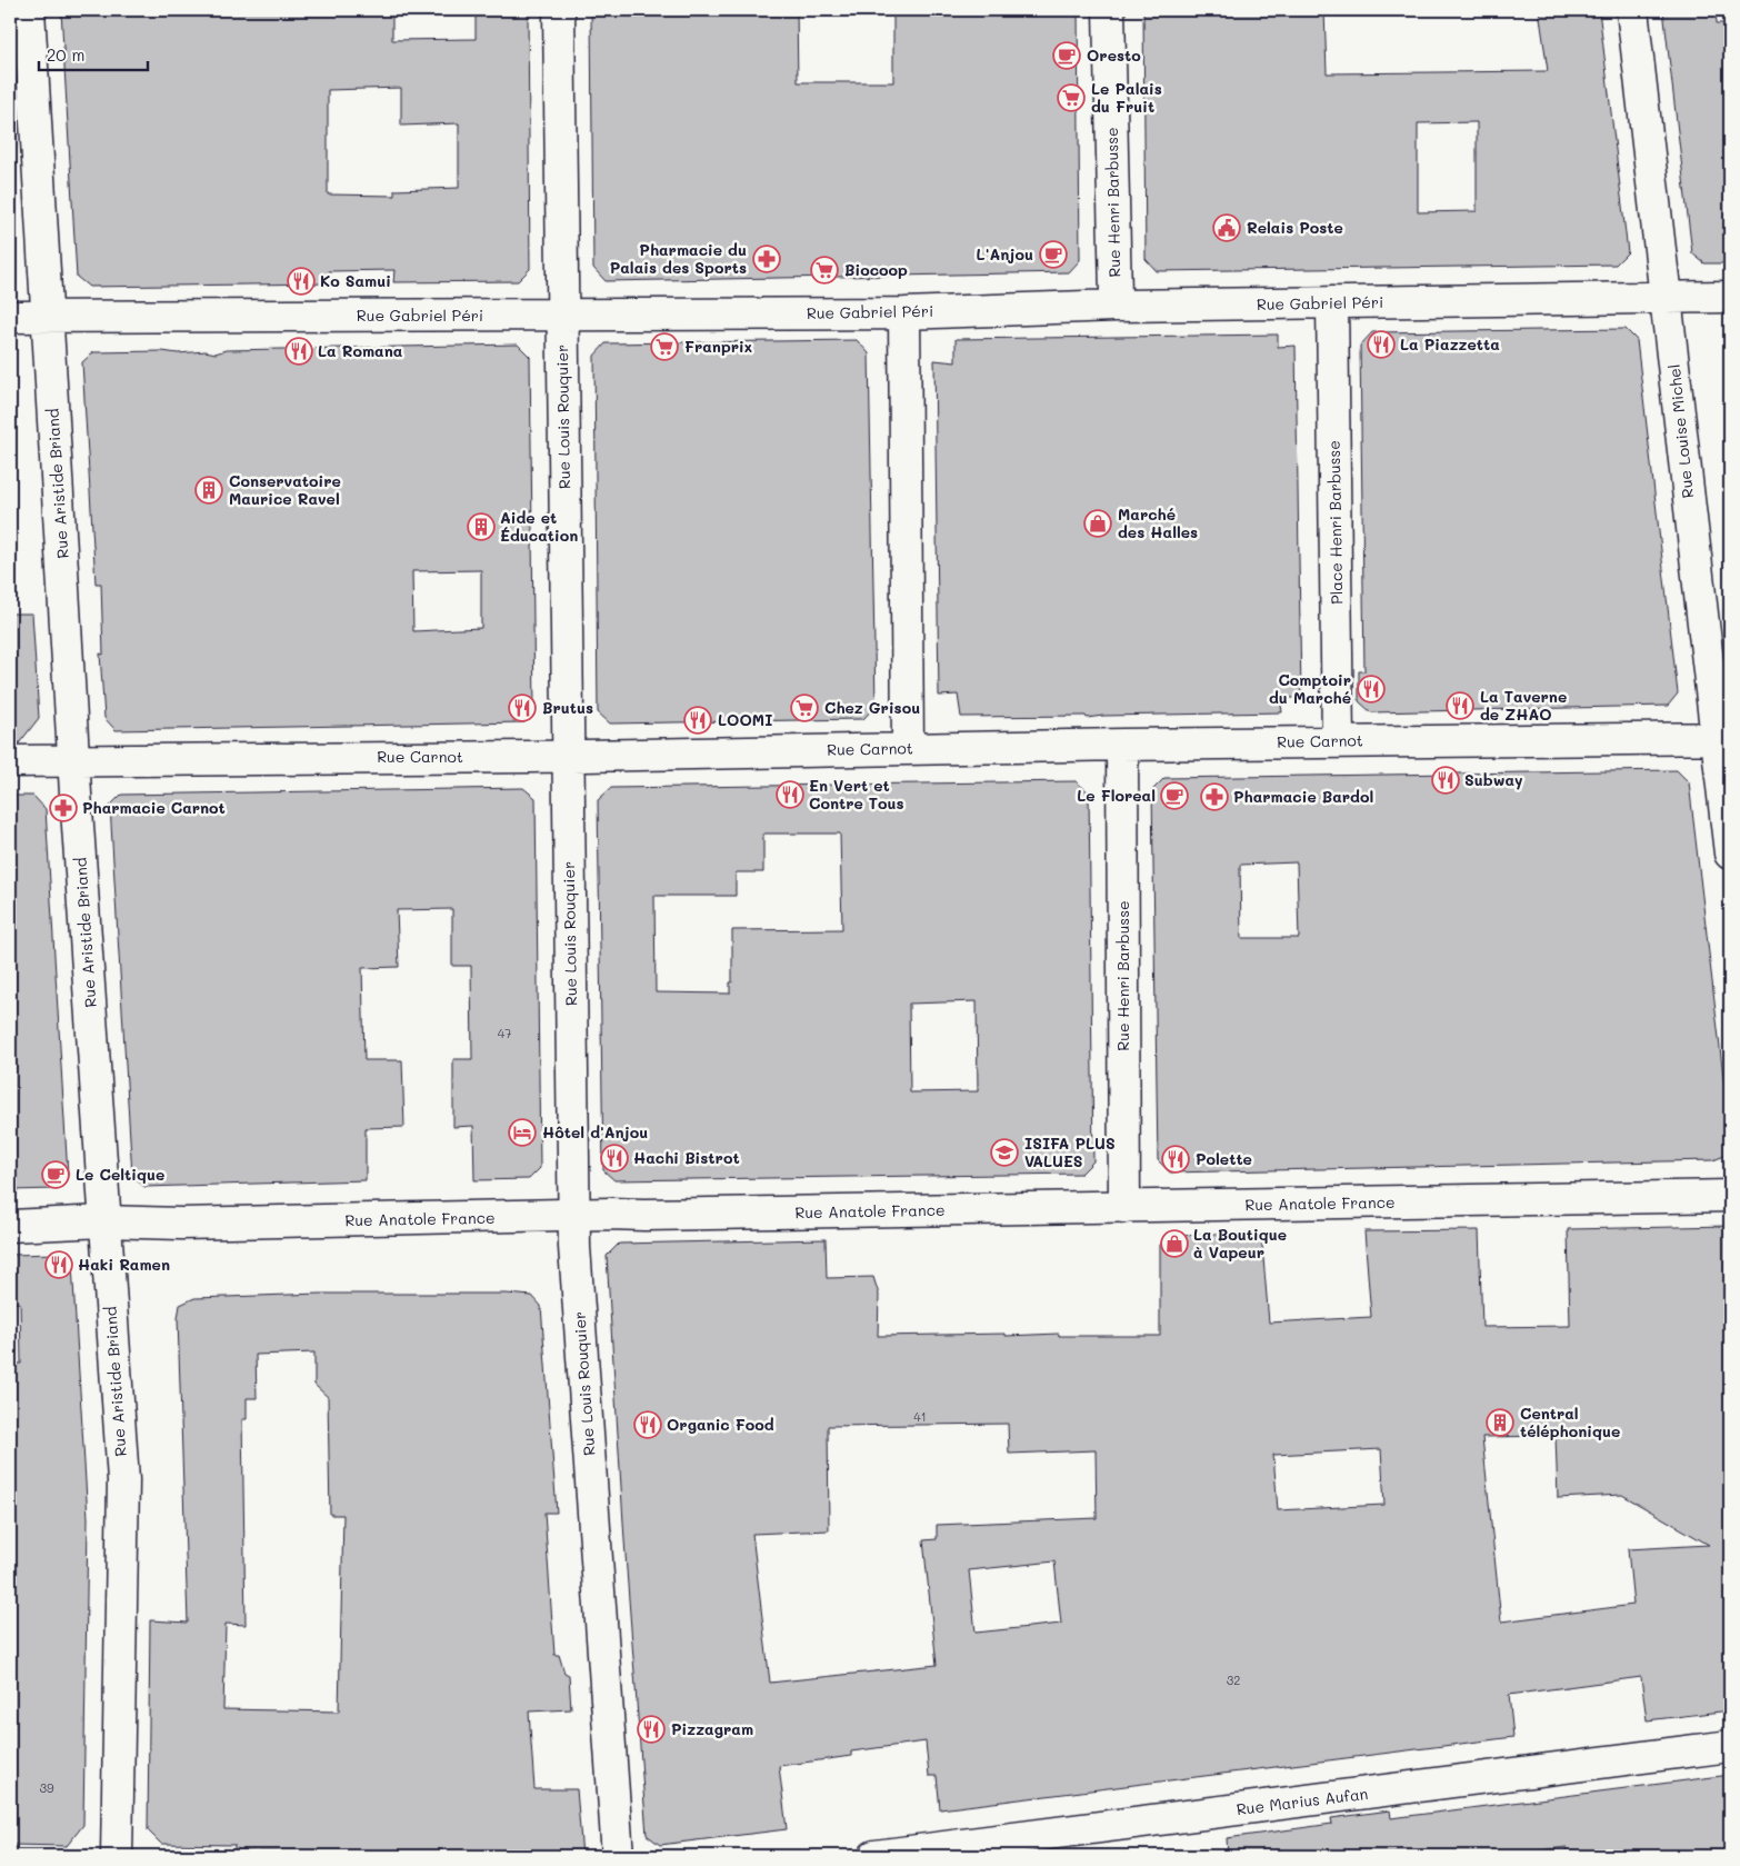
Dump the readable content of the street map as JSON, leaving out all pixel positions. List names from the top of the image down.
{
  "streets": {
    "street": [
      "Rue Henri Barbusse",
      "Rue Gabriel Péri",
      "Rue Louis Rouquier",
      "Rue Louise Michel",
      "Rue Aristide Briand",
      "Place Henri Barbusse",
      "Rue Carnot",
      "Rue Anatole France",
      "Rue Marius Aufan"
    ]
  },
  "crossings": [
    ["Rue Henri Barbusse", "Rue Carnot"],
    ["Rue Henri Barbusse", "Rue Anatole France"],
    ["Rue Gabriel Péri", "Rue Louis Rouquier"],
    ["Rue Gabriel Péri", "Rue Louise Michel"],
    ["Rue Gabriel Péri", "Rue Aristide Briand"],
    ["Rue Gabriel Péri", "Place Henri Barbusse"],
    ["Rue Louis Rouquier", "Rue Carnot"],
    ["Rue Louis Rouquier", "Rue Anatole France"],
    ["Rue Louise Michel", "Rue Carnot"],
    ["Rue Aristide Briand", "Rue Carnot"],
    ["Rue Aristide Briand", "Rue Anatole France"],
    ["Place Henri Barbusse", "Rue Carnot"]
  ],
  "places": {
    "cafe": [
      "Oresto",
      "L'Anjou",
      "Le Floreal",
      "Le Celtique"
    ],
    "supermarket": [
      "Le Palais du Fruit",
      "Biocoop",
      "Franprix",
      "Chez Grisou"
    ],
    "public building": ["Relais Poste"],
    "pharmacy": ["Pharmacie du Palais des Sports", "Pharmacie Bardol", "Pharmacie Carnot"],
    "restaurant": [
      "Ko Samui",
      "La Piazzetta",
      "La Romana",
      "Comptoir du Marché",
      "La Taverne de ZHAO",
      "Brutus",
      "LOOMI",
      "Subway",
      "En Vert et Contre Tous",
      "Hachi Bistrot",
      "Polette",
      "Haki Ramen",
      "Organic Food",
      "Pizzagram"
    ],
    "building": ["Conservatoire Maurice Ravel", "Aide et Éducation", "Central téléphonique"],
    "shop": ["Marché des Halles", "La Boutique à Vapeur"],
    "hotel": ["Hôtel d'Anjou"],
    "school or university": ["ISIFA PLUS VALUES"]
  },
  "house_numbers": [
    "47",
    "41",
    "32",
    "39"
  ],
  "scale_bar": "20 m"
}
